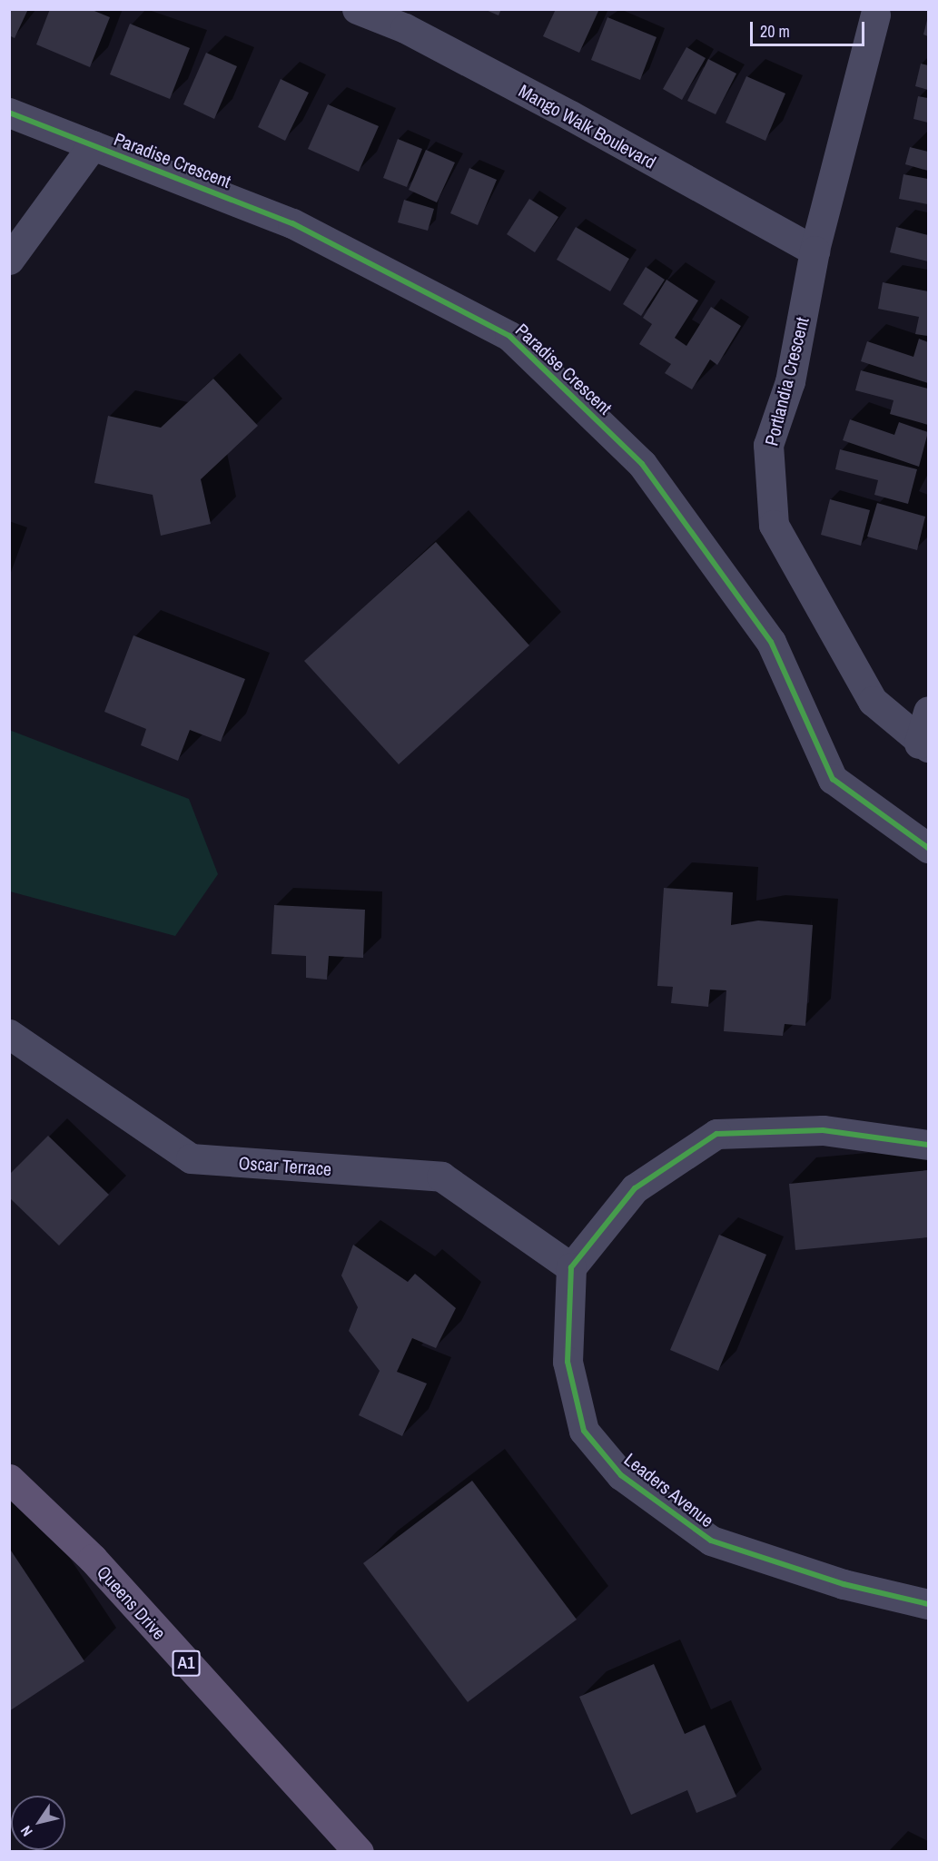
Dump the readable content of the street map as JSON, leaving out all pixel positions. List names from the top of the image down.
{
  "streets": {
    "main road": ["Queens Drive", "A1"],
    "street": [
      "Mango Walk Boulevard",
      "Paradise Crescent",
      "Portlandia Crescent",
      "Oscar Terrace",
      "Leaders Avenue"
    ]
  },
  "crossings": [
    ["Mango Walk Boulevard", "Portlandia Crescent"],
    ["Oscar Terrace", "Leaders Avenue"]
  ],
  "scale_bar": "20 m",
  "north": "bottom left"
}
